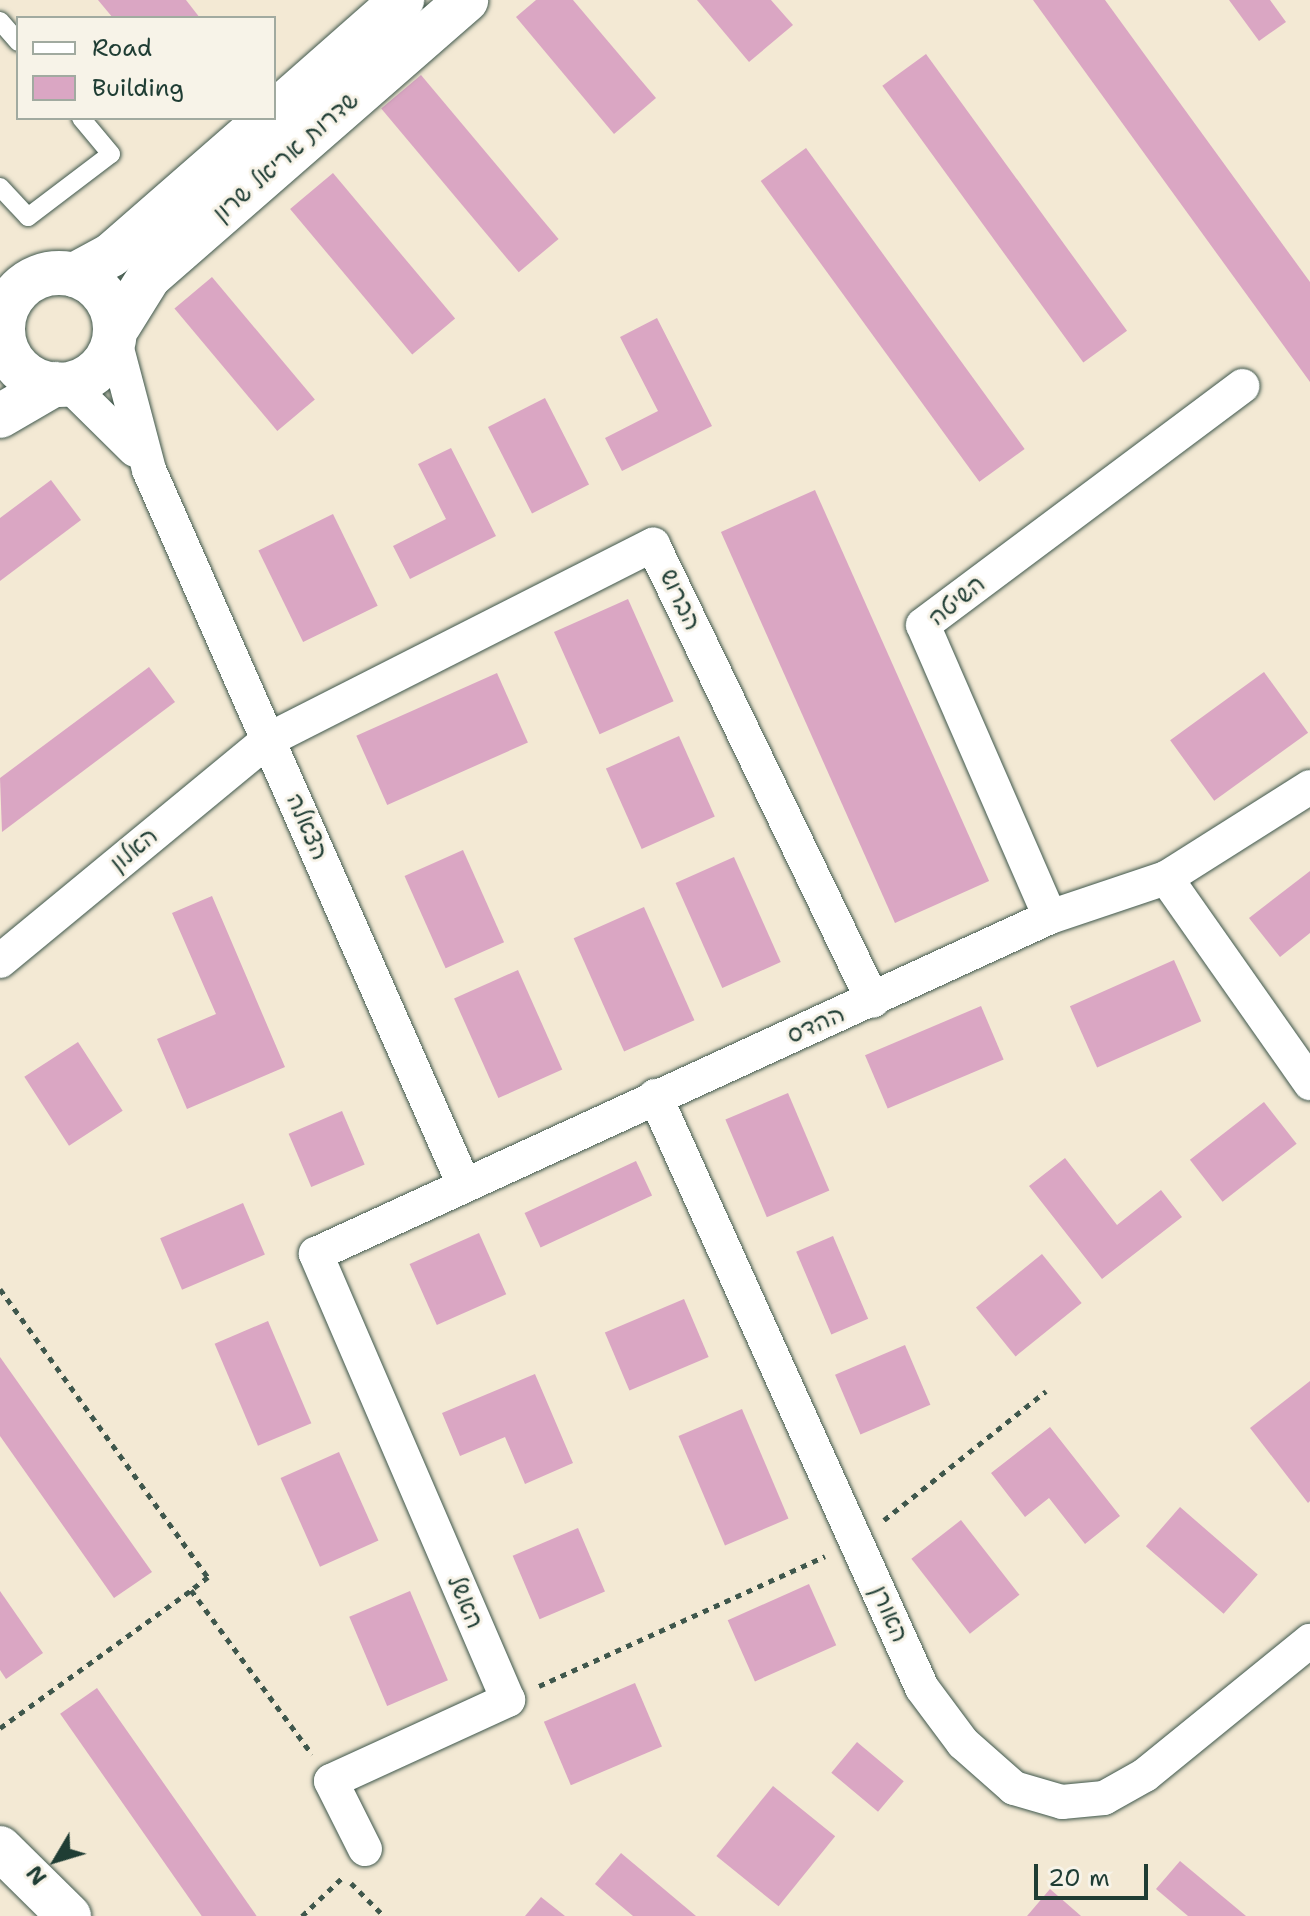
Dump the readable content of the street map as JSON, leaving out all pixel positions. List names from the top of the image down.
{
  "streets": {
    "street": [
      "שדרות אריאל שרון",
      "הברוש",
      "השיטה",
      "הצאלה",
      "האלון",
      "ההדס",
      "האשל",
      "האורן"
    ]
  },
  "crossings": [
    ["שדרות אריאל שרון", "הצאלה"],
    ["הברוש", "הצאלה"],
    ["הברוש", "האלון"],
    ["הברוש", "ההדס"],
    ["השיטה", "ההדס"],
    ["הצאלה", "האלון"],
    ["הצאלה", "ההדס"],
    ["ההדס", "האשל"],
    ["ההדס", "האורן"]
  ],
  "legend": ["Road", "Building"],
  "scale_bar": "20 m",
  "north": "bottom left"
}
